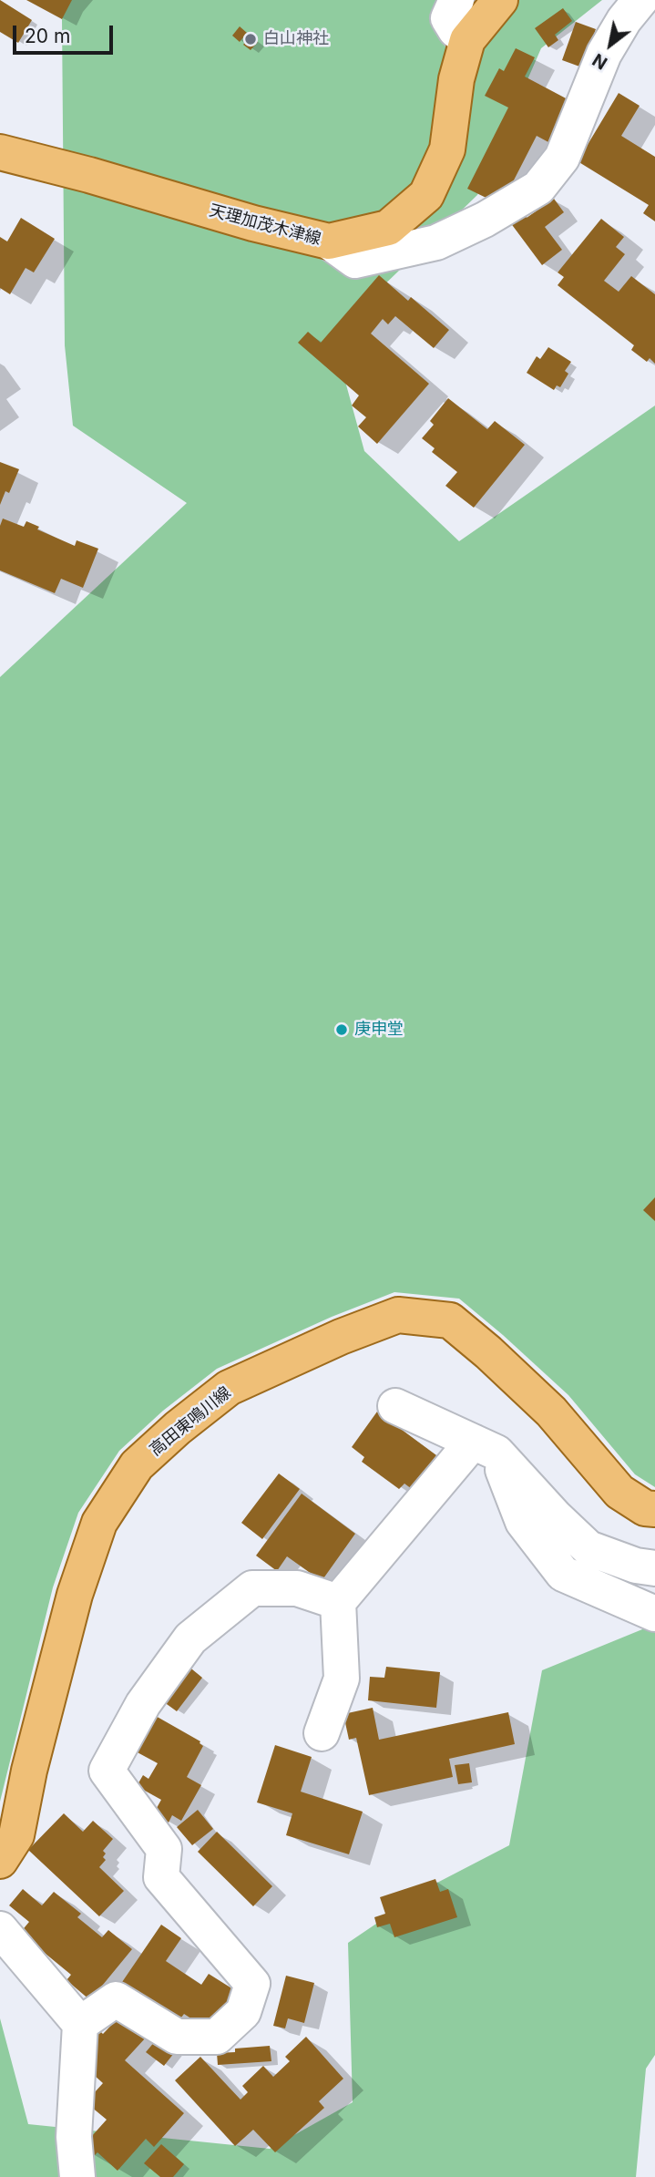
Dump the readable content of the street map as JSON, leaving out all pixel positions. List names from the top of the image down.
{
  "streets": {
    "main road": ["天理加茂木津線", "高田東鳴川線"]
  },
  "places": ["白山神社", "庚申堂"],
  "scale_bar": "20 m",
  "north": "bottom left"
}
